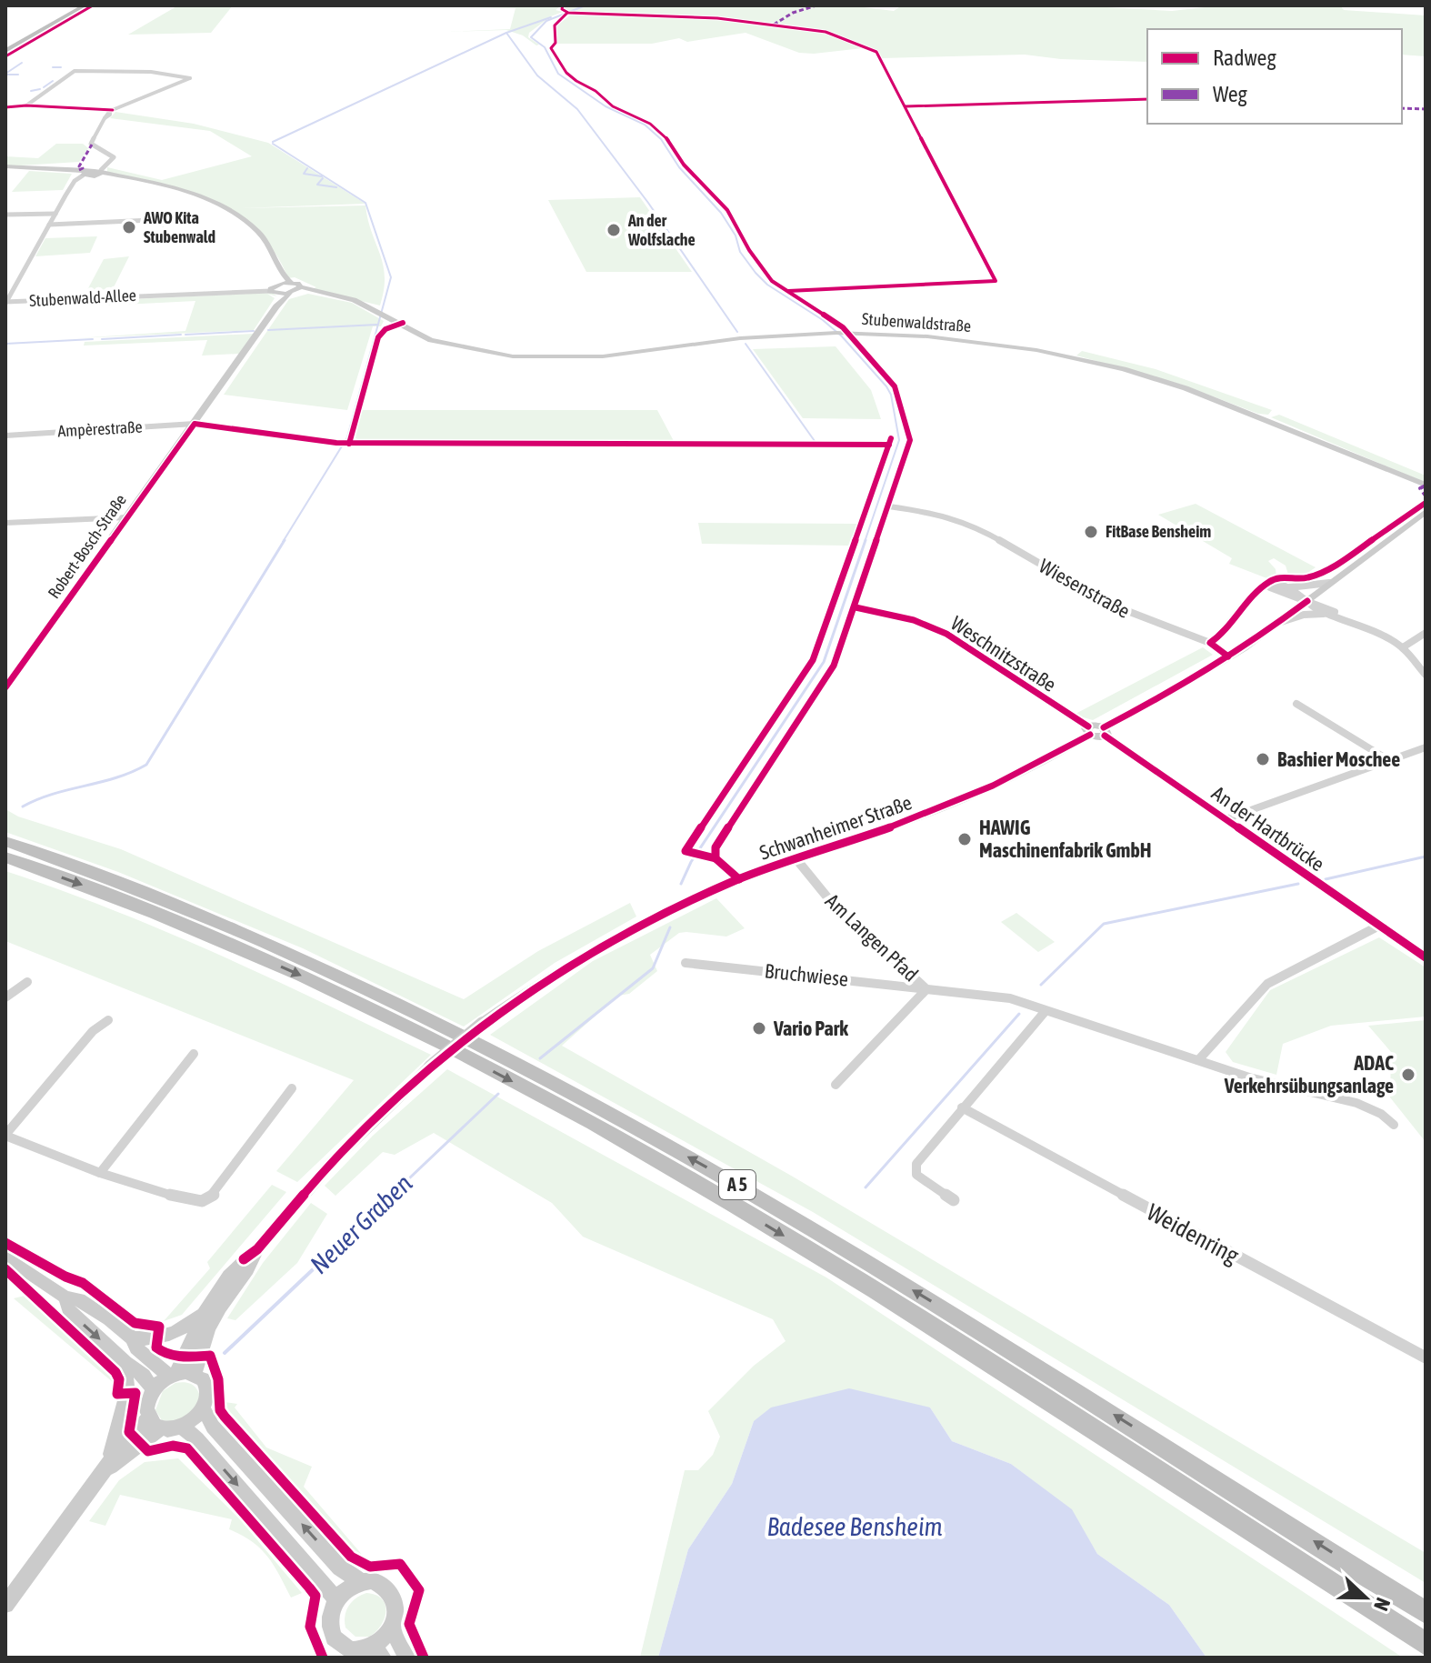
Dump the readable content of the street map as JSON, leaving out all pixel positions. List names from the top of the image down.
{
  "streets": {
    "highway": ["A 5"],
    "street": [
      "Stubenwald-Allee",
      "Stubenwaldstraße",
      "Ampèrestraße",
      "Robert-Bosch-Straße",
      "Wiesenstraße",
      "Weschnitzstraße",
      "Schwanheimer Straße",
      "An der Hartbrücke",
      "Am Langen Pfad",
      "Bruchwiese",
      "Weidenring"
    ]
  },
  "crossings": [
    ["Stubenwaldstraße", "Robert-Bosch-Straße"],
    ["Ampèrestraße", "Robert-Bosch-Straße"],
    ["Weschnitzstraße", "Schwanheimer Straße"],
    ["Schwanheimer Straße", "Am Langen Pfad"],
    ["Am Langen Pfad", "Bruchwiese"]
  ],
  "water": ["Neuer Graben", "Badesee Bensheim"],
  "places": [
    "AWO Kita Stubenwald",
    "An der Wolfslache",
    "FitBase Bensheim",
    "Bashier Moschee",
    "HAWIG Maschinenfabrik GmbH",
    "Vario Park",
    "ADAC Verkehrsübungsanlage"
  ],
  "legend": ["Radweg", "Weg"],
  "north": "right"
}
